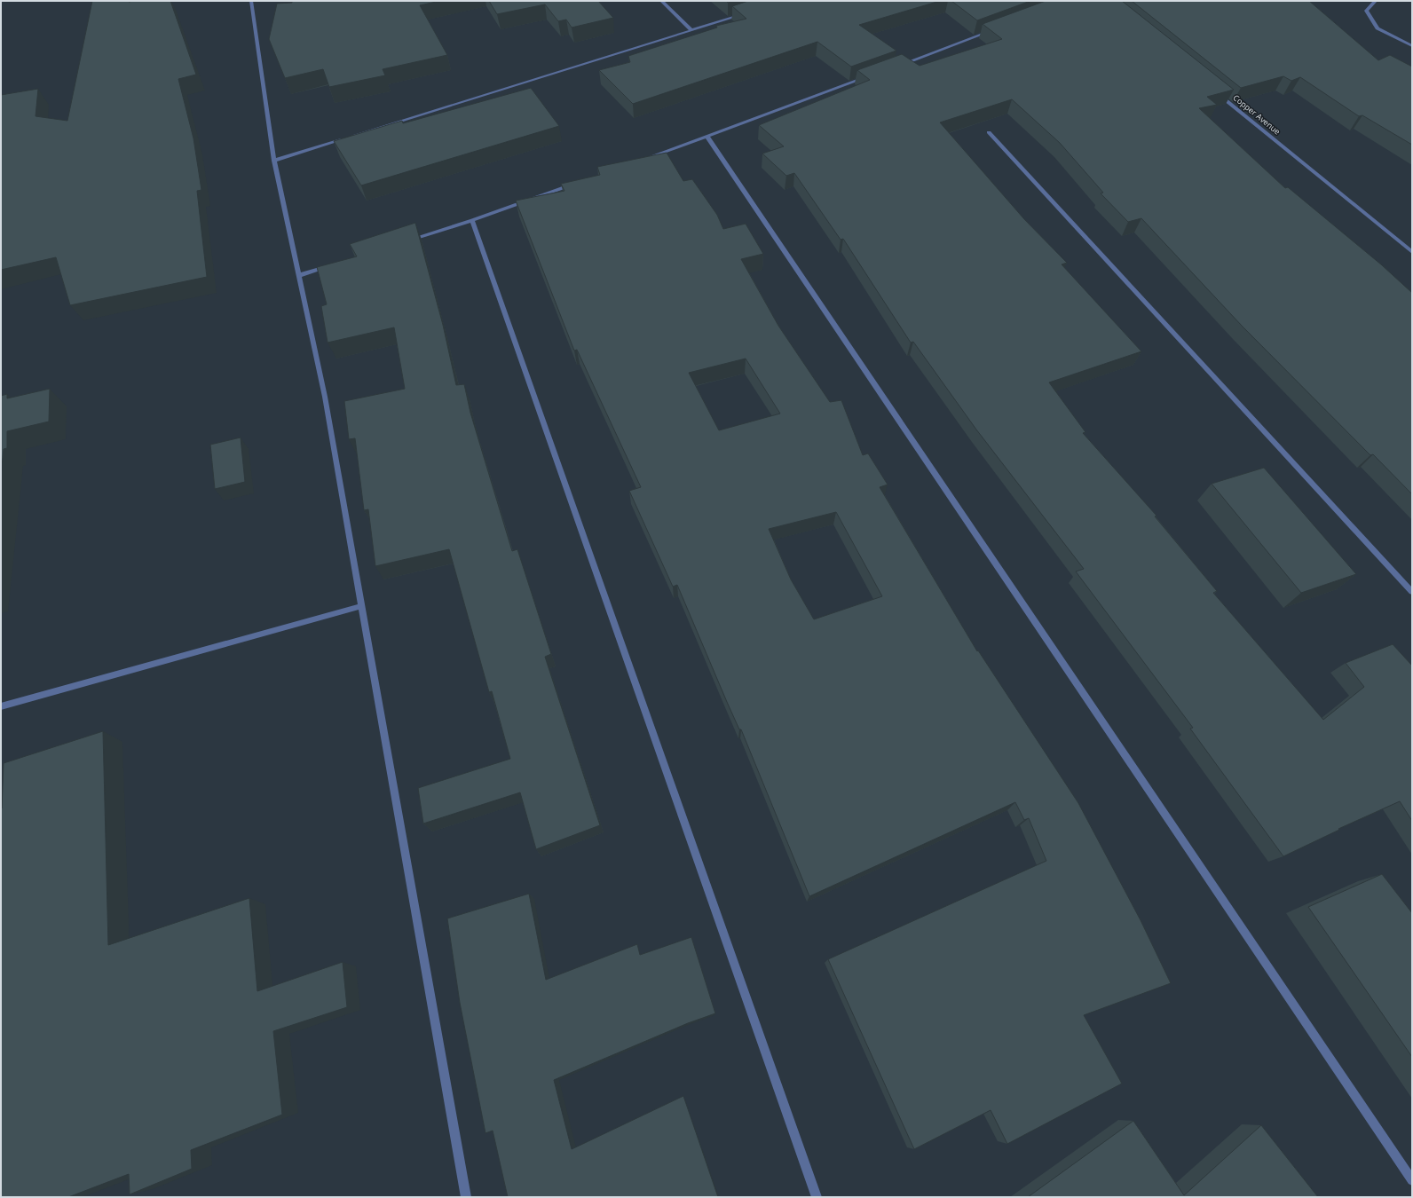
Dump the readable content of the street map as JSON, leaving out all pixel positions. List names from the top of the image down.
{
  "streets": {
    "street": ["Copper Avenue"]
  }
}
